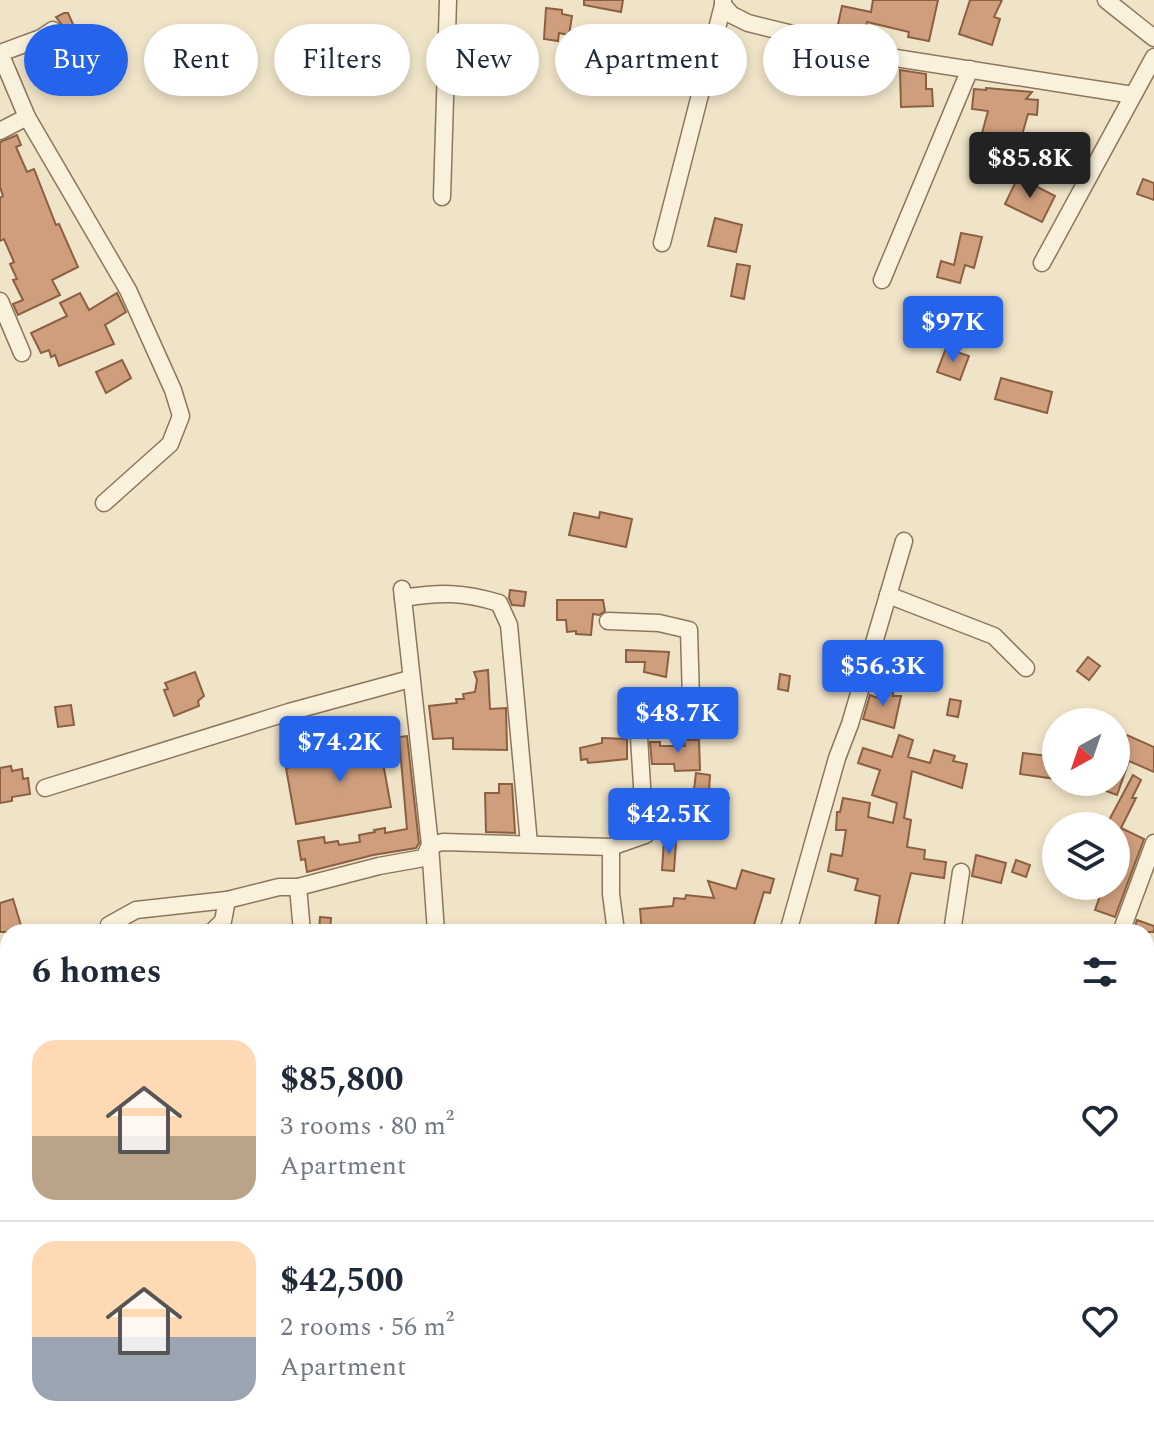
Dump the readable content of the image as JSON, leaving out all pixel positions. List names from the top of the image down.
{
  "north": "bottom left",
  "page": {
    "chip": [
      "Buy",
      "Rent",
      "Filters",
      "New",
      "Apartment",
      "House"
    ],
    "price": [
      "$85.8K",
      "$97K",
      "$56.3K",
      "$48.7K",
      "$74.2K",
      "$42.5K"
    ],
    "heading": "6 homes",
    "list": [
      {
        "name": "$85,800",
        "note": "3 rooms · 80 m² · Apartment"
      },
      {
        "name": "$42,500",
        "note": "2 rooms · 56 m² · Apartment"
      }
    ]
  }
}
